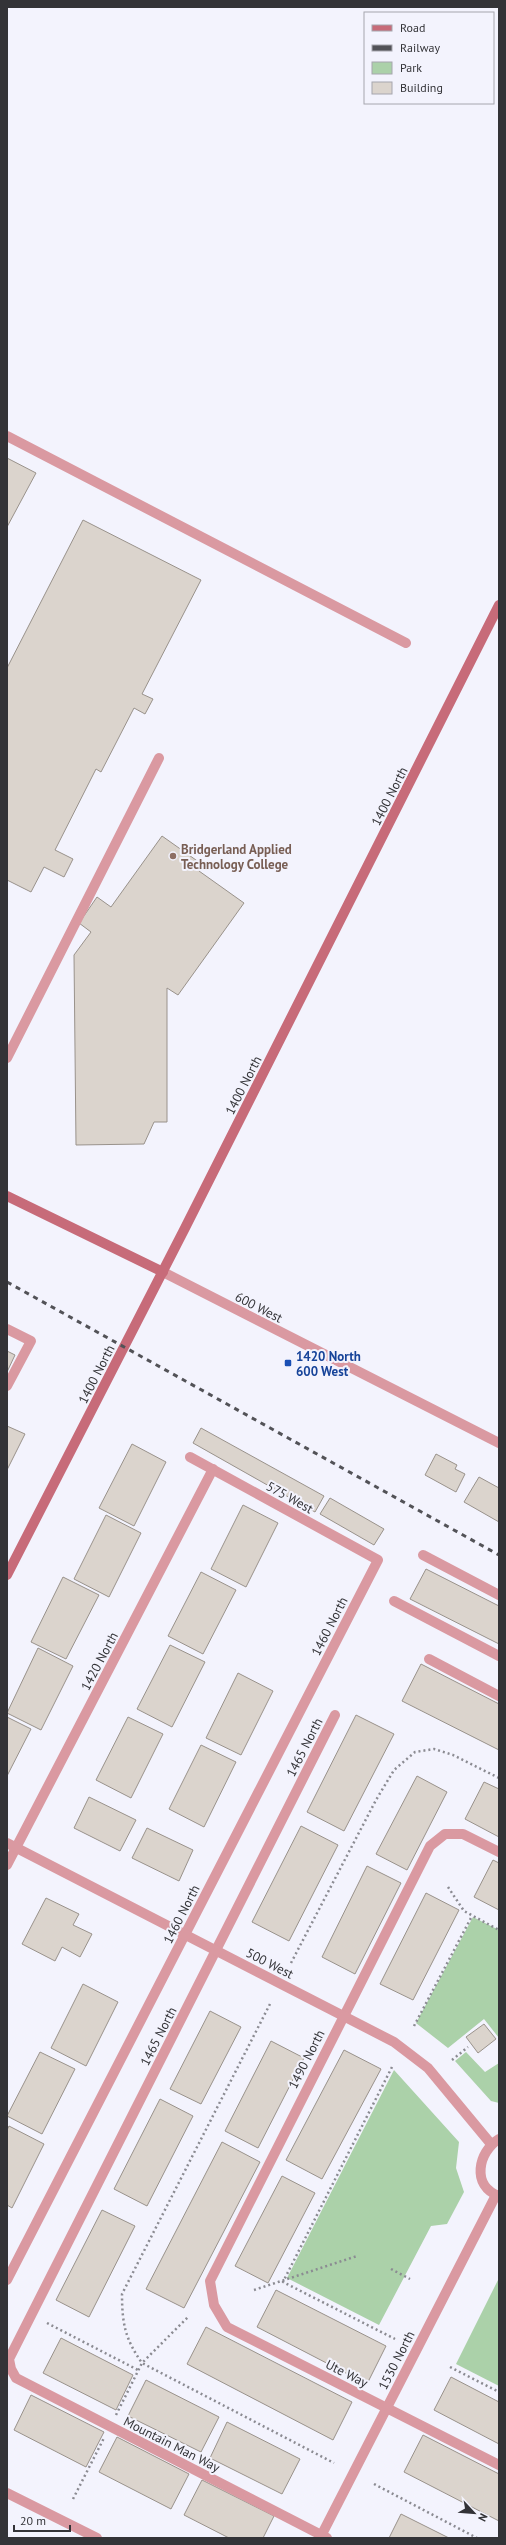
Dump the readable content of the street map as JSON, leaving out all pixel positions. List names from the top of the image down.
{
  "streets": {
    "main road": ["1400 North", "600 West"],
    "street": [
      "575 West",
      "1460 North",
      "1420 North",
      "1465 North",
      "500 West",
      "1490 North",
      "1530 North",
      "Ute Way",
      "Mountain Man Way"
    ]
  },
  "crossings": [
    ["1400 North", "600 West"],
    ["575 West", "1460 North"],
    ["575 West", "1420 North"],
    ["1460 North", "500 West"],
    ["1420 North", "500 West"],
    ["1465 North", "500 West"],
    ["1465 North", "Mountain Man Way"],
    ["500 West", "1490 North"],
    ["1490 North", "Ute Way"],
    ["1530 North", "Ute Way"],
    ["1530 North", "Mountain Man Way"]
  ],
  "places": {
    "other": ["Bridgerland Applied Technology College"],
    "transit": ["1420 North 600 West"]
  },
  "legend": [
    "Road",
    "Railway",
    "Park",
    "Building"
  ],
  "scale_bar": "20 m",
  "north": "bottom right"
}
